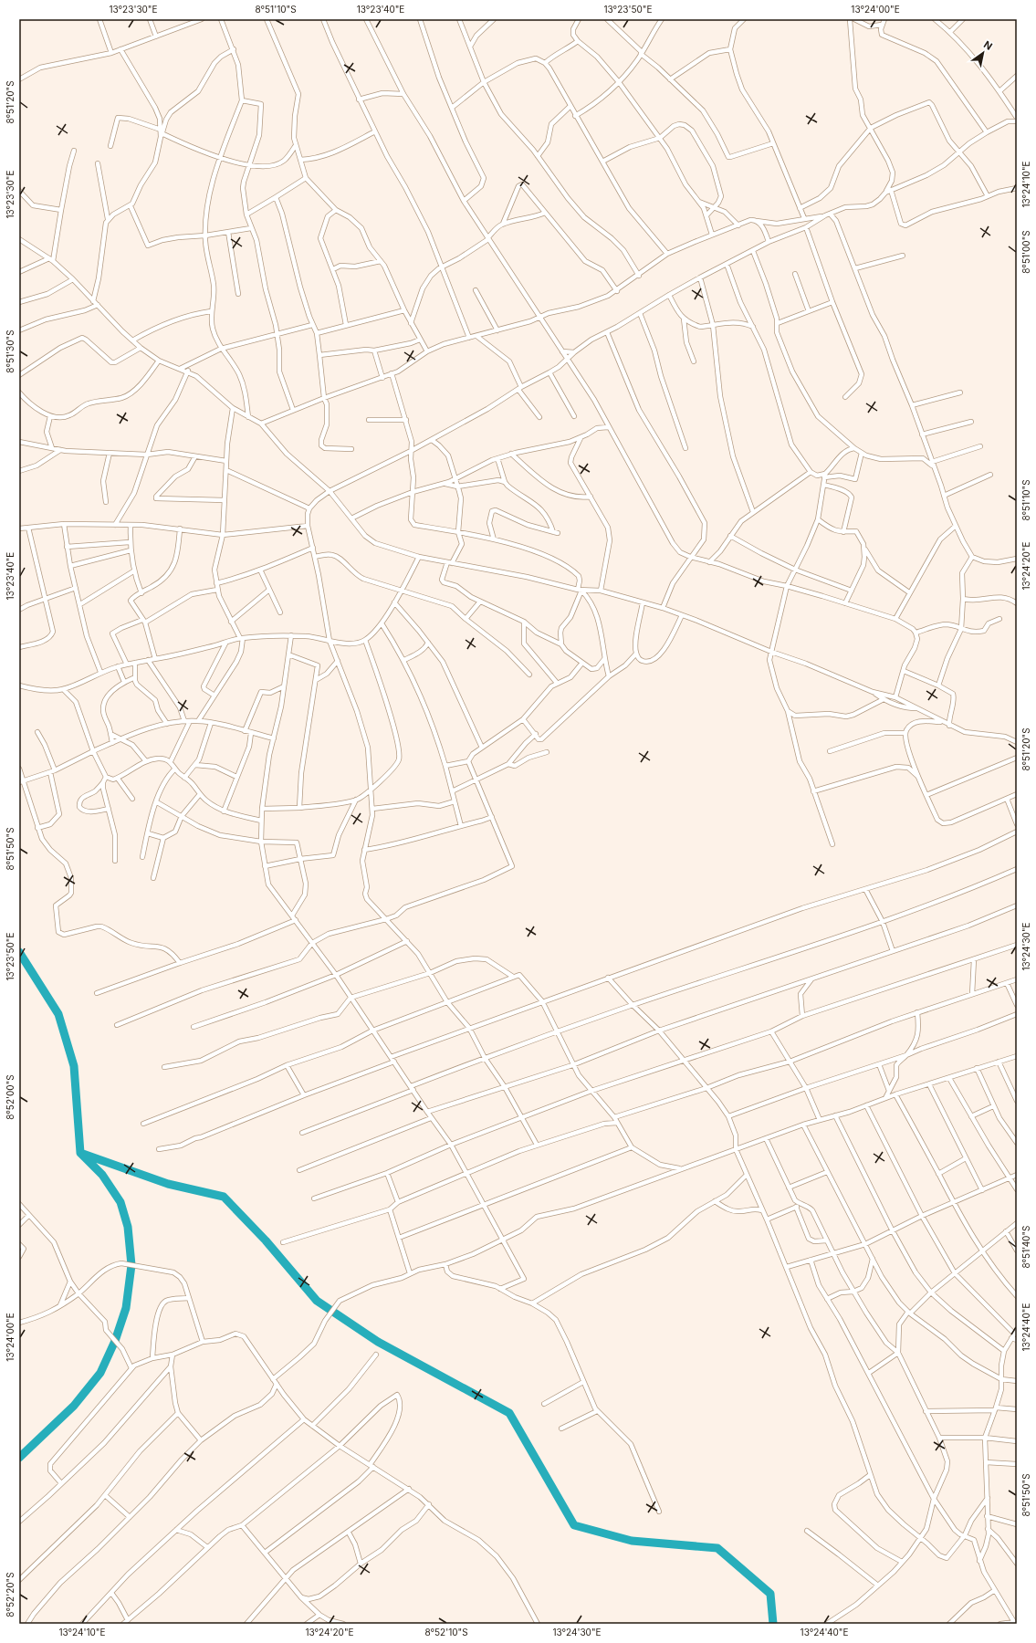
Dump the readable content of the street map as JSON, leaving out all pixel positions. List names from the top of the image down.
{
  "north": "top right",
  "coordinates": [
    "13°23'30\"E",
    "8°51'10\"S",
    "13°23'40\"E",
    "13°23'50\"E",
    "13°24'00\"E",
    "8°51'20\"S",
    "13°24'10\"E",
    "8°51'00\"S",
    "8°51'30\"S",
    "13°24'20\"E",
    "8°51'50\"S",
    "13°24'30\"E",
    "8°52'00\"S",
    "8°51'40\"S",
    "13°24'40\"E",
    "8°52'20\"S",
    "8°52'10\"S"
  ]
}
